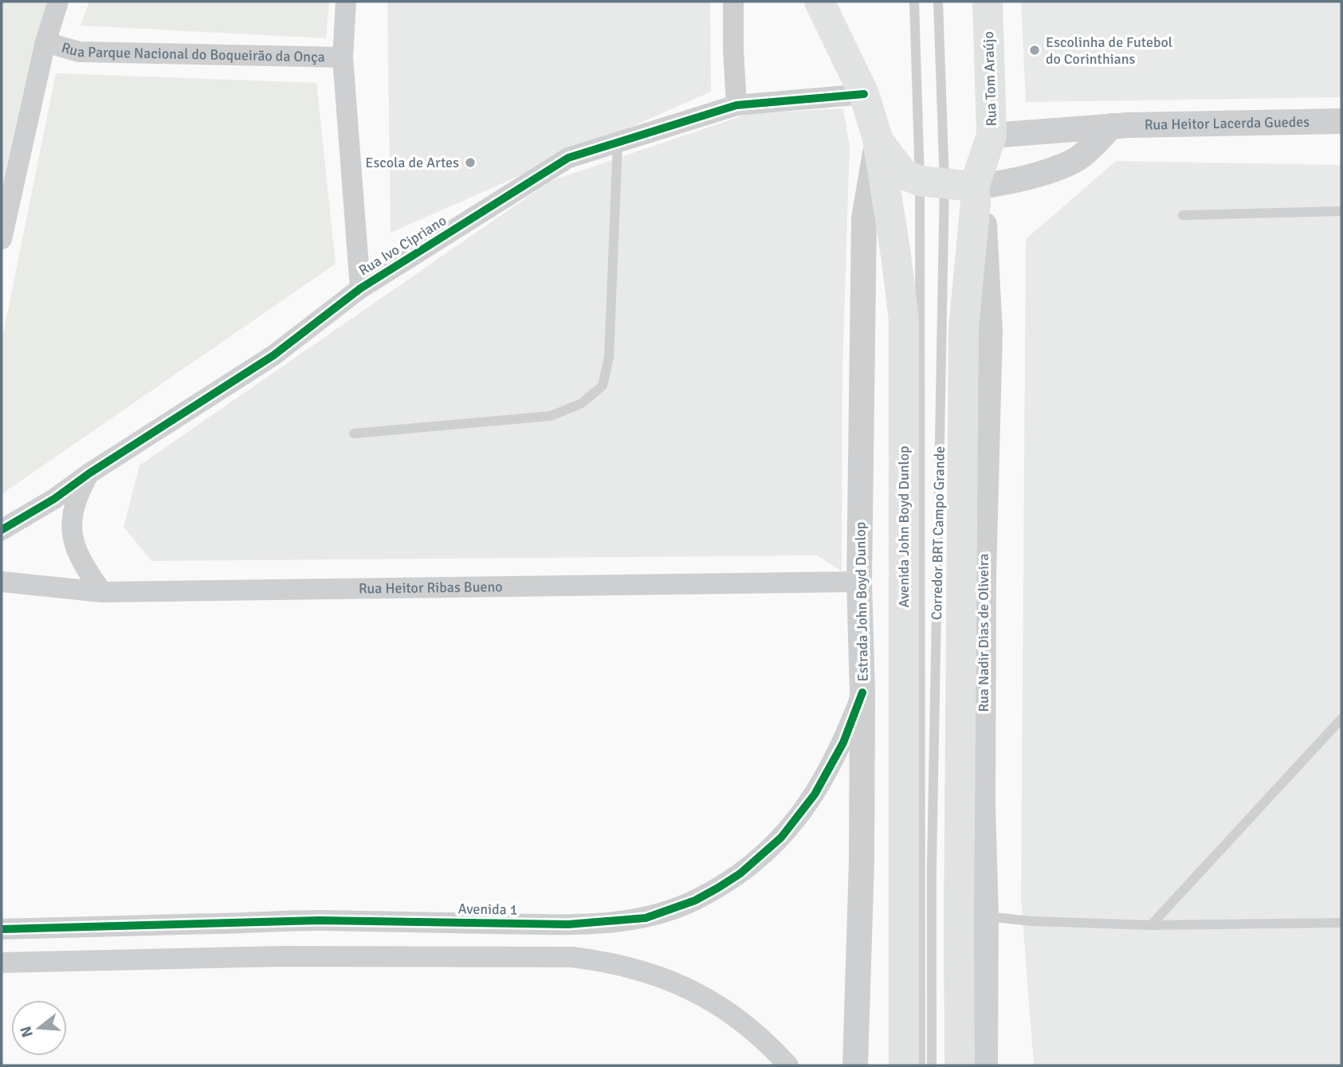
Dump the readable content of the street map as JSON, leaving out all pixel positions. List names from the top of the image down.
{
  "streets": {
    "main road": ["Rua Tom Araújo", "Avenida John Boyd Dunlop"],
    "street": [
      "Rua Parque Nacional do Boqueirão da Onça",
      "Rua Heitor Lacerda Guedes",
      "Rua Ivo Cipriano",
      "Rua Heitor Ribas Bueno",
      "Estrada John Boyd Dunlop",
      "Rua Nadir Dias de Oliveira",
      "Avenida 1"
    ],
    "lane": ["Corredor BRT Campo Grande"]
  },
  "crossings": [
    ["Rua Tom Araújo", "Rua Heitor Lacerda Guedes"],
    ["Rua Tom Araújo", "Corredor BRT Campo Grande"],
    ["Rua Tom Araújo", "Rua Nadir Dias de Oliveira"],
    ["Rua Ivo Cipriano", "Avenida John Boyd Dunlop"],
    ["Avenida John Boyd Dunlop", "Estrada John Boyd Dunlop"],
    ["Corredor BRT Campo Grande", "Rua Nadir Dias de Oliveira"],
    ["Rua Heitor Ribas Bueno", "Estrada John Boyd Dunlop"],
    ["Estrada John Boyd Dunlop", "Avenida 1"]
  ],
  "places": ["Escolinha de Futebol do Corinthians", "Escola de Artes"],
  "north": "left"
}
